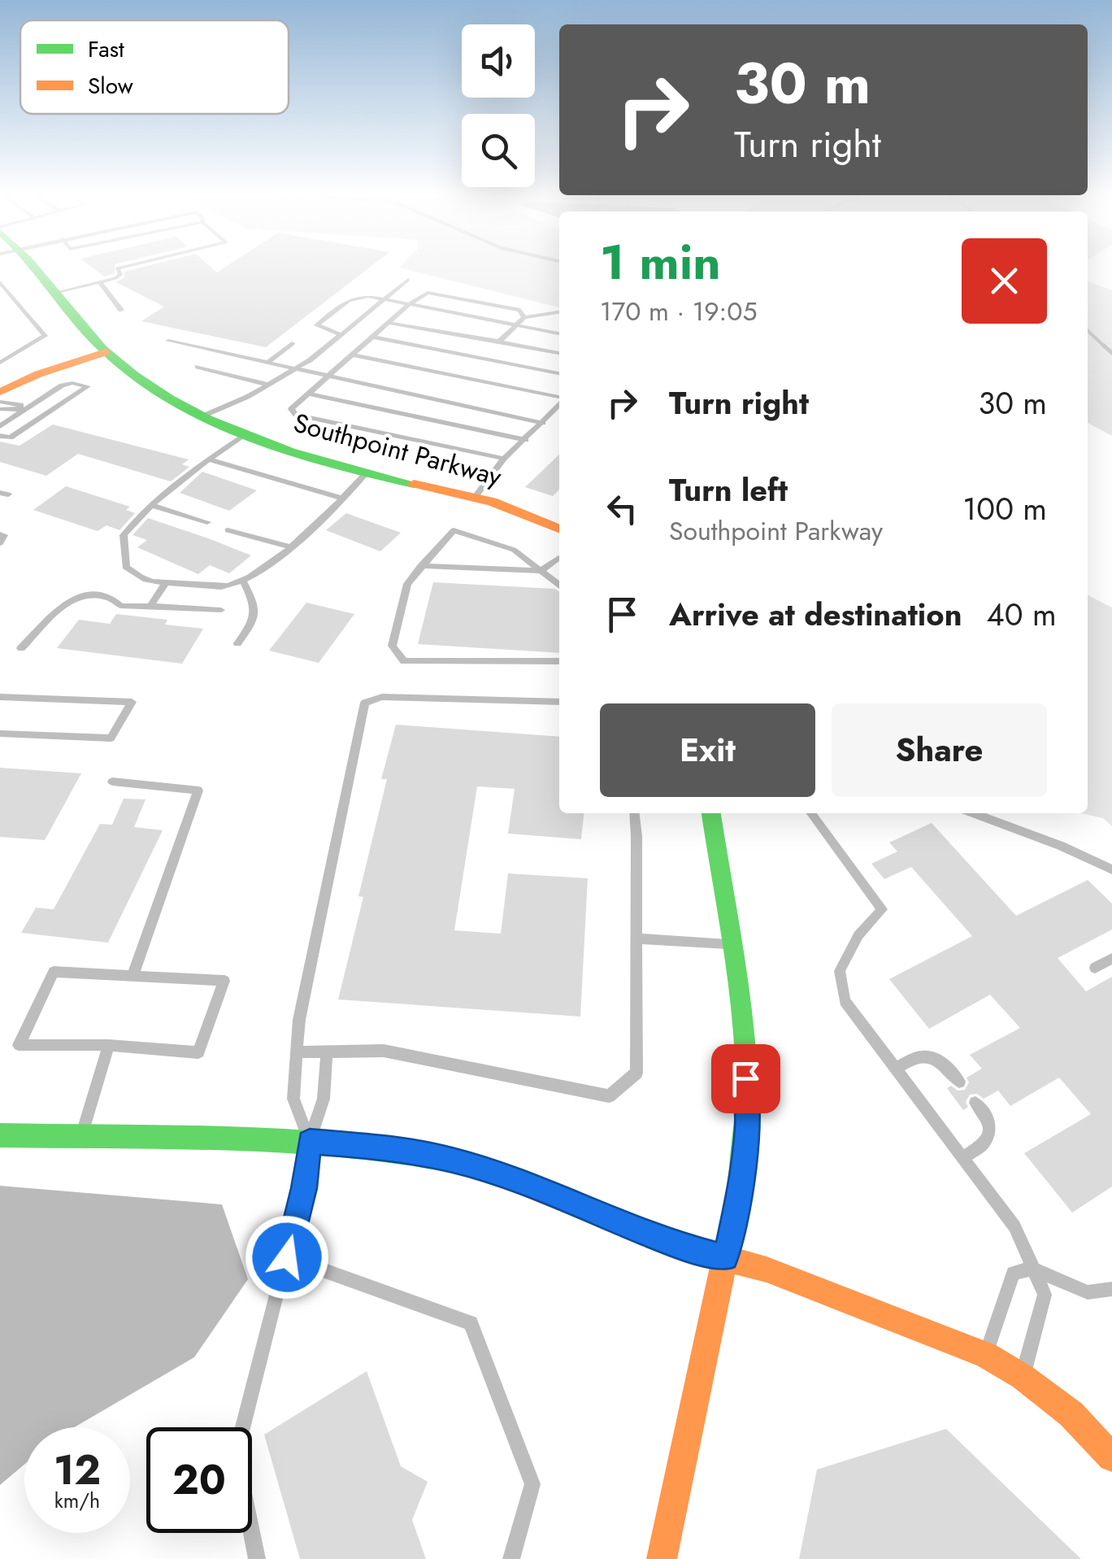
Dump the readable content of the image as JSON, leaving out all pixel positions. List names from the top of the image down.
{
  "streets": {
    "main road": ["Southpoint Parkway"]
  },
  "legend": ["Fast", "Slow"],
  "page": {
    "turn": ["30 m", "Turn right"],
    "heading": ["1 min", "170 m · 19:05"],
    "list": [
      {
        "name": "Turn right",
        "value": "30 m"
      },
      {
        "name": "Turn left",
        "note": "Southpoint Parkway",
        "value": "100 m"
      },
      {
        "name": "Arrive at destination",
        "value": "40 m"
      }
    ],
    "buttons": ["Exit", "Share"],
    "speed": "12 km/h",
    "limit": "20"
  }
}
